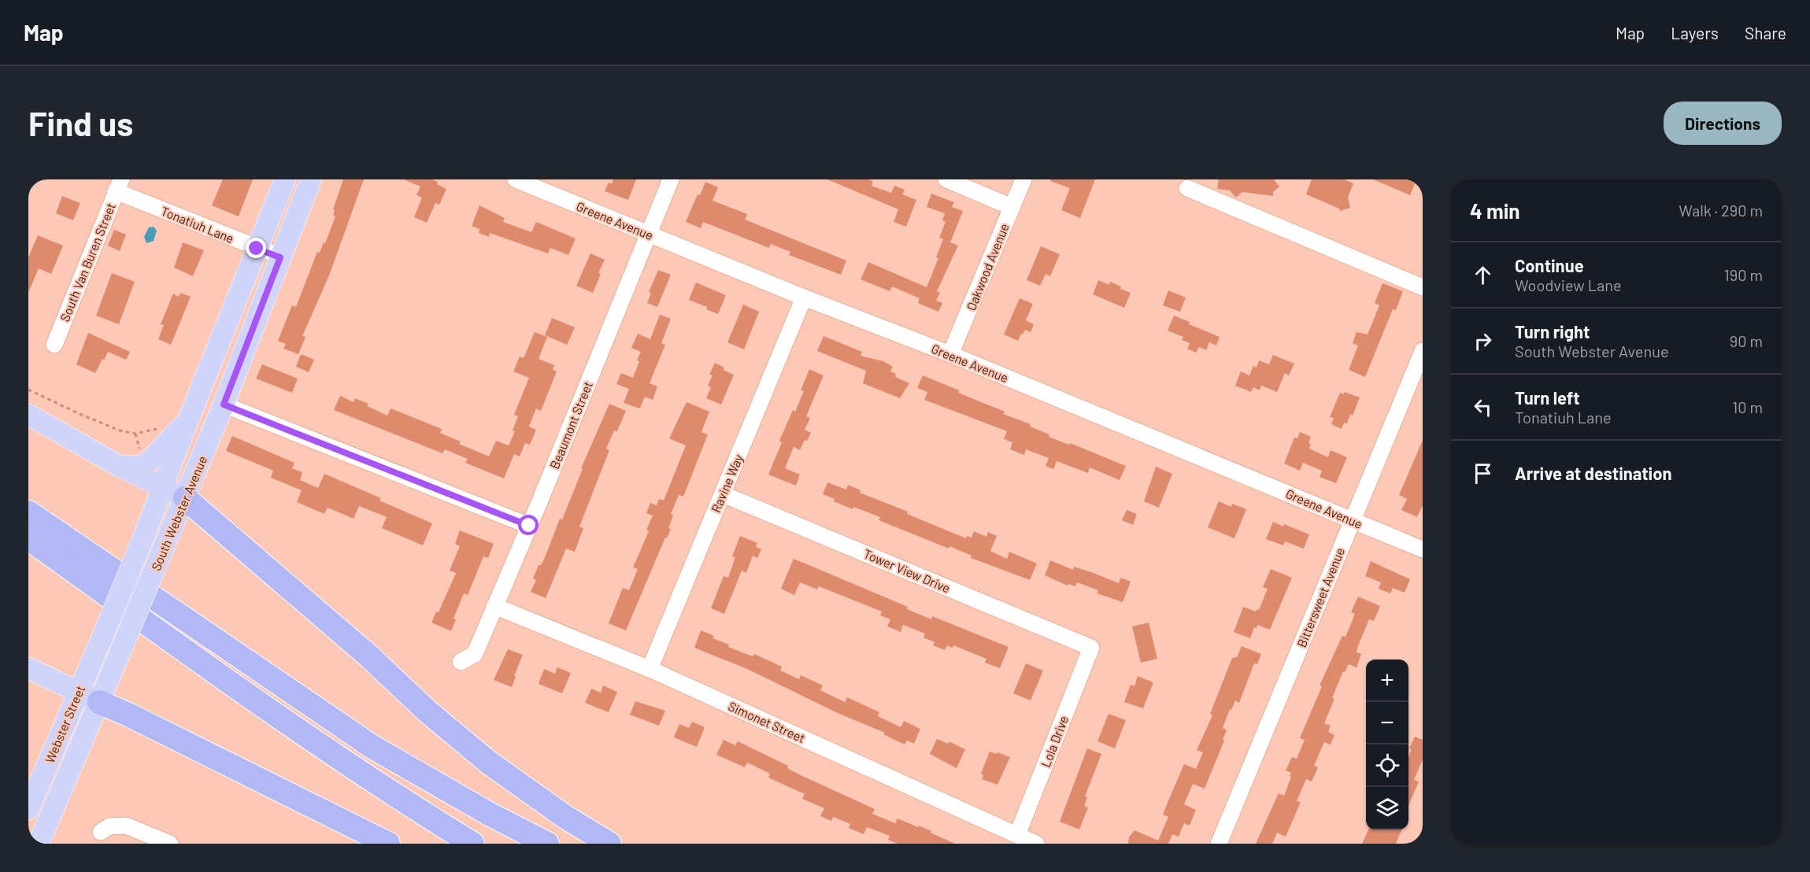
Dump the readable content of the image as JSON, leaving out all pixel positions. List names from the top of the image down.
{
  "streets": {
    "main road": ["South Webster Avenue", "Webster Street"],
    "street": [
      "Greene Avenue",
      "Tonatiuh Lane",
      "South Van Buren Street",
      "Oakwood Avenue",
      "Beaumont Street",
      "Ravine Way",
      "Tower View Drive",
      "Bittersweet Avenue",
      "Simonet Street",
      "Lola Drive"
    ]
  },
  "crossings": [
    ["Greene Avenue", "Oakwood Avenue"],
    ["Greene Avenue", "Beaumont Street"],
    ["Greene Avenue", "Ravine Way"],
    ["Greene Avenue", "Bittersweet Avenue"],
    ["Tonatiuh Lane", "South Van Buren Street"],
    ["Tonatiuh Lane", "South Webster Avenue"],
    ["Beaumont Street", "Simonet Street"],
    ["Ravine Way", "Tower View Drive"],
    ["Ravine Way", "Simonet Street"],
    ["South Webster Avenue", "Webster Street"],
    ["Tower View Drive", "Lola Drive"],
    ["Simonet Street", "Lola Drive"]
  ],
  "page": {
    "header": "Map",
    "nav": ["Map", "Layers", "Share"],
    "buttons": "Directions",
    "title": "Find us",
    "heading": ["4 min", "Walk · 290 m"],
    "list": [
      ["Continue", "Woodview Lane", "190 m"],
      ["Turn right", "South Webster Avenue", "90 m"],
      ["Turn left", "Tonatiuh Lane", "10 m"],
      "Arrive at destination"
    ],
    "map_buttons": ["+", "−"]
  }
}
